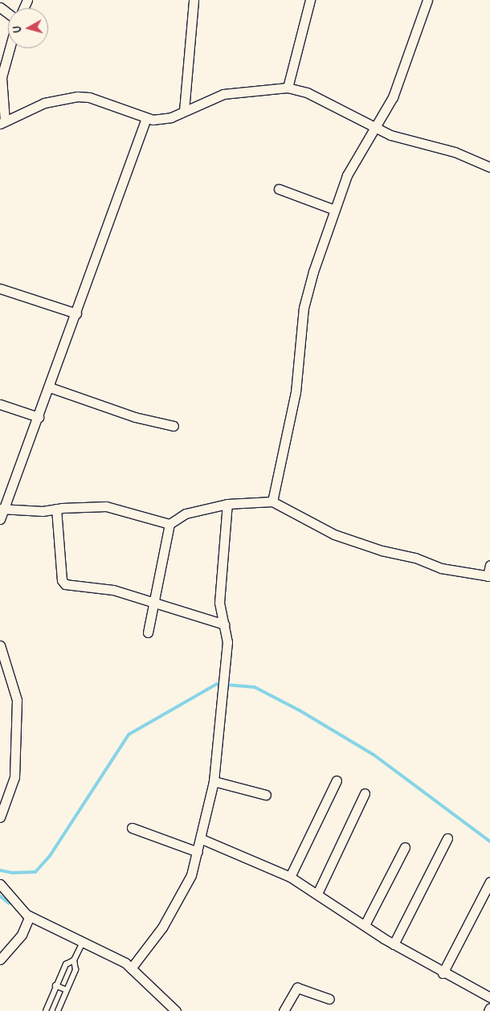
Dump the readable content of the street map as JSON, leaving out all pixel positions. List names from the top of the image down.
{
  "north": "left"
}
